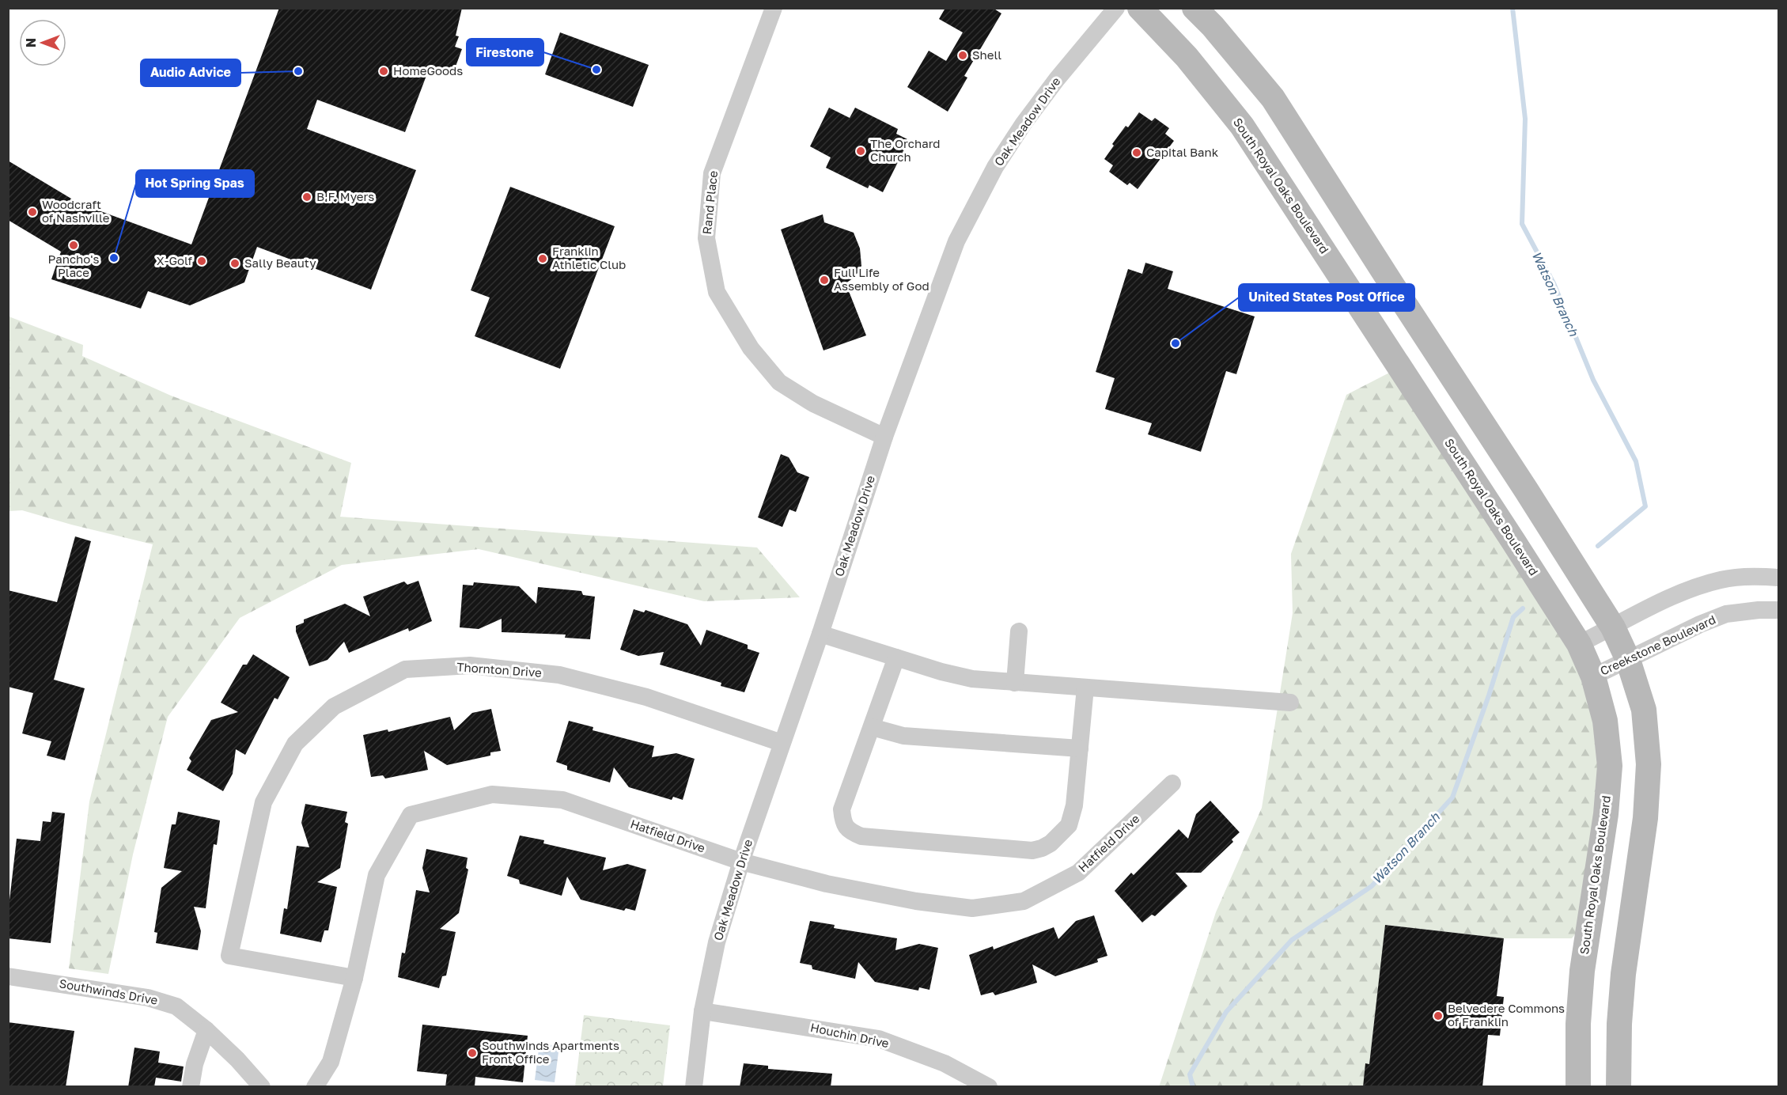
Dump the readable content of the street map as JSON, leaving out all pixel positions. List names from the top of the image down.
{
  "streets": {
    "main road": ["South Royal Oaks Boulevard"],
    "street": [
      "Oak Meadow Drive",
      "Rand Place",
      "Creekstone Boulevard",
      "Thornton Drive",
      "Hatfield Drive",
      "Southwinds Drive",
      "Houchin Drive"
    ]
  },
  "crossings": [
    ["Oak Meadow Drive", "Rand Place"],
    ["Oak Meadow Drive", "Thornton Drive"],
    ["Oak Meadow Drive", "Hatfield Drive"],
    ["Oak Meadow Drive", "Houchin Drive"],
    ["South Royal Oaks Boulevard", "Creekstone Boulevard"],
    ["Thornton Drive", "Hatfield Drive"]
  ],
  "water": ["Watson Branch"],
  "places": [
    "Shell",
    "Firestone",
    "Audio Advice",
    "HomeGoods",
    "The Orchard Church",
    "Capital Bank",
    "B.F. Myers",
    "Woodcraft of Nashville",
    "Pancho's Place",
    "Hot Spring Spas",
    "Franklin Athletic Club",
    "X-Golf",
    "Sally Beauty",
    "Full Life Assembly of God",
    "United States Post Office",
    "Belvedere Commons of Franklin",
    "Southwinds Apartments Front Office"
  ],
  "north": "left"
}
